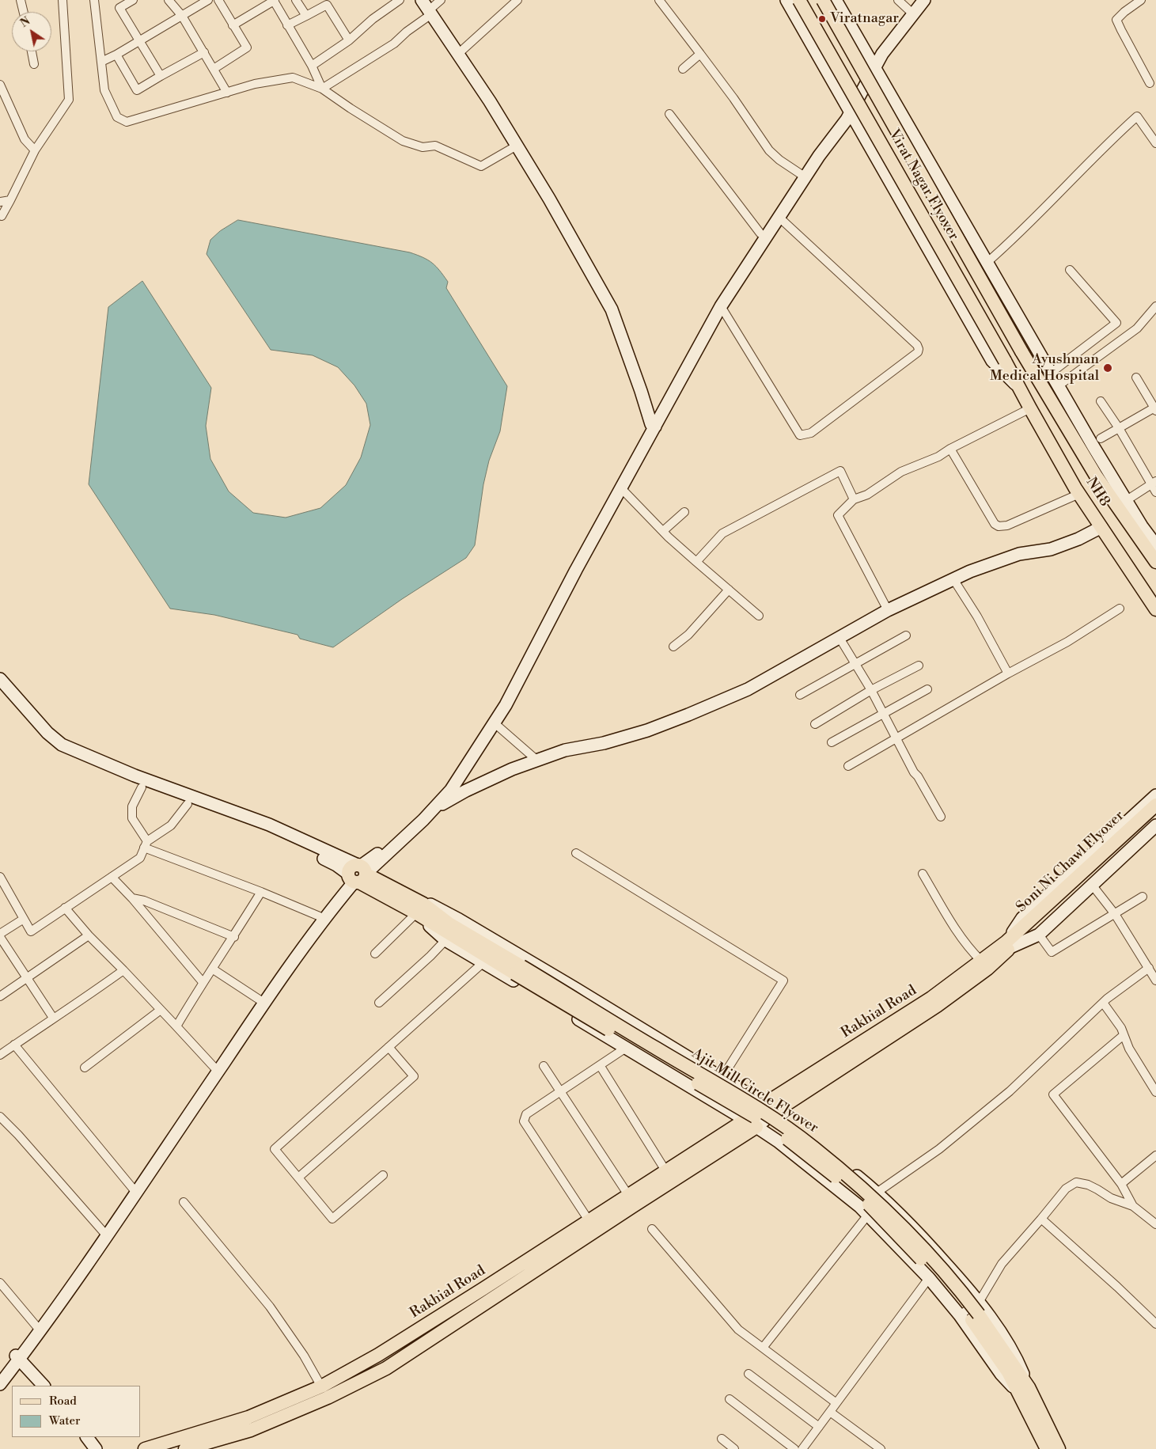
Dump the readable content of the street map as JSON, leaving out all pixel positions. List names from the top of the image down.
{
  "streets": {
    "main road": [
      "Virat Nagar Flyover",
      "NH8",
      "Soni Ni Chawl Flyover",
      "Rakhial Road",
      "Ajit Mill Circle Flyover"
    ]
  },
  "crossings": [
    ["Virat Nagar Flyover", "NH8"],
    ["Soni Ni Chawl Flyover", "Rakhial Road"]
  ],
  "places": ["Viratnagar", "Ayushman Medical Hospital"],
  "legend": ["Road", "Water"],
  "north": "top left"
}
